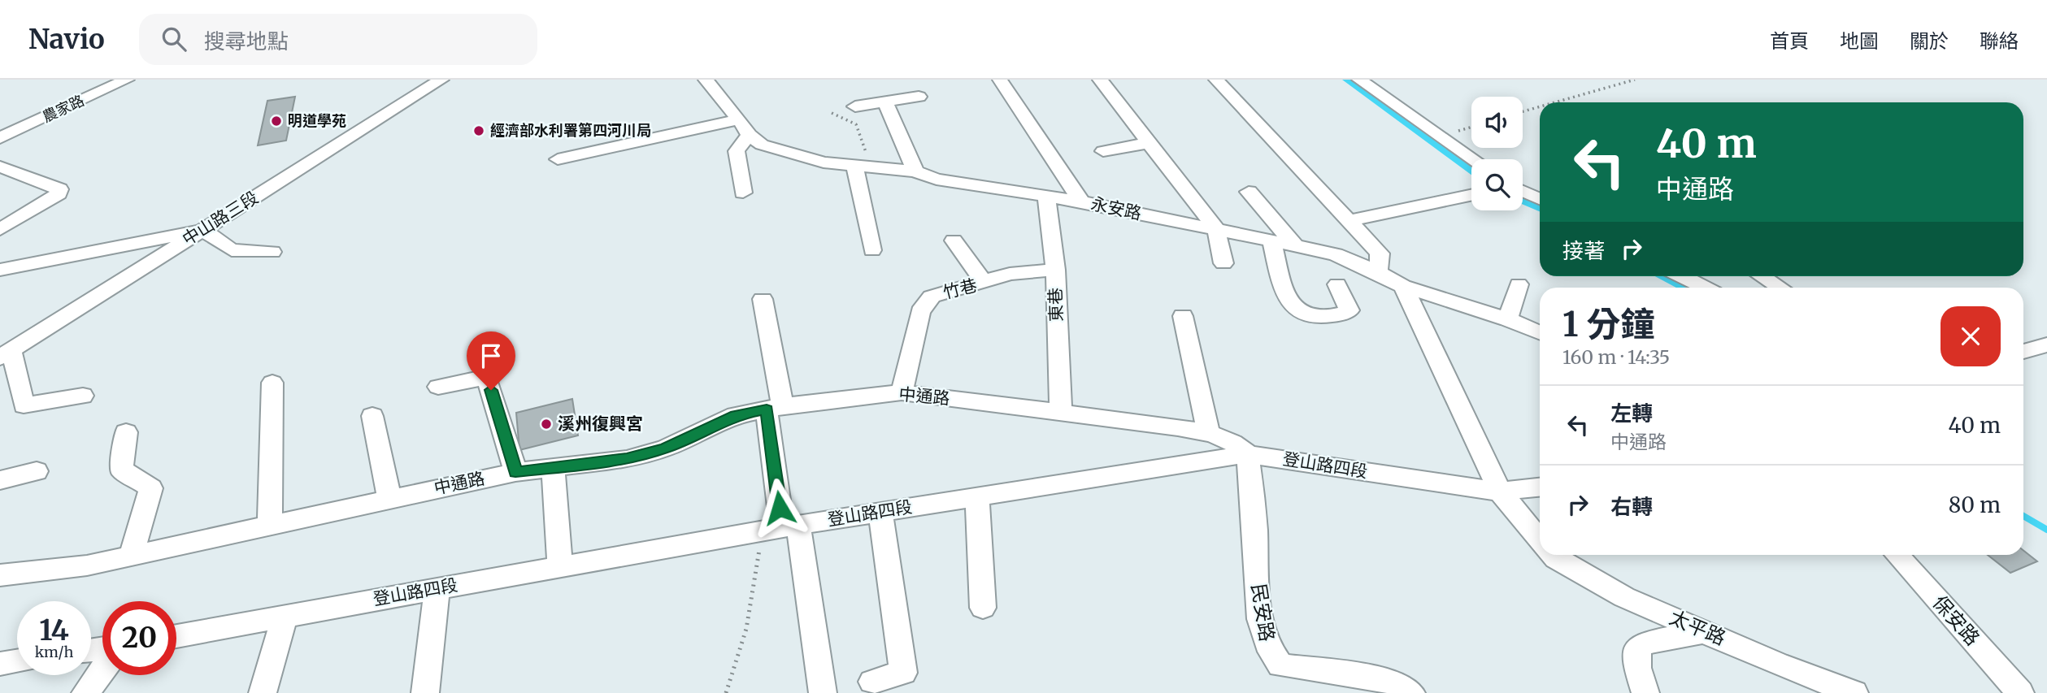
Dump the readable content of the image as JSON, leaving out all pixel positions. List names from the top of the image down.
{
  "streets": {
    "street": [
      "農家路",
      "永安路",
      "中山路三段",
      "竹巷",
      "東巷",
      "中通路",
      "登山路四段",
      "民安路",
      "保安路",
      "太平路"
    ]
  },
  "crossings": [
    ["永安路", "東巷"],
    ["竹巷", "東巷"],
    ["竹巷", "中通路"],
    ["東巷", "中通路"],
    ["中通路", "登山路四段"],
    ["中通路", "民安路"],
    ["登山路四段", "民安路"]
  ],
  "places": ["明道學苑", "經濟部水利署第四河川局", "溪州復興宮"],
  "page": {
    "header": "Navio",
    "search": "搜尋地點",
    "nav": [
      "首頁",
      "地圖",
      "關於",
      "聯絡"
    ],
    "turn": ["40 m", "中通路"],
    "then": "接著",
    "heading": ["1 分鐘", "160 m · 14:35"],
    "list": [
      {
        "name": "左轉",
        "note": "中通路",
        "value": "40 m"
      },
      {
        "name": "右轉",
        "value": "80 m"
      }
    ],
    "speed": "14 km/h",
    "limit": "20"
  }
}
